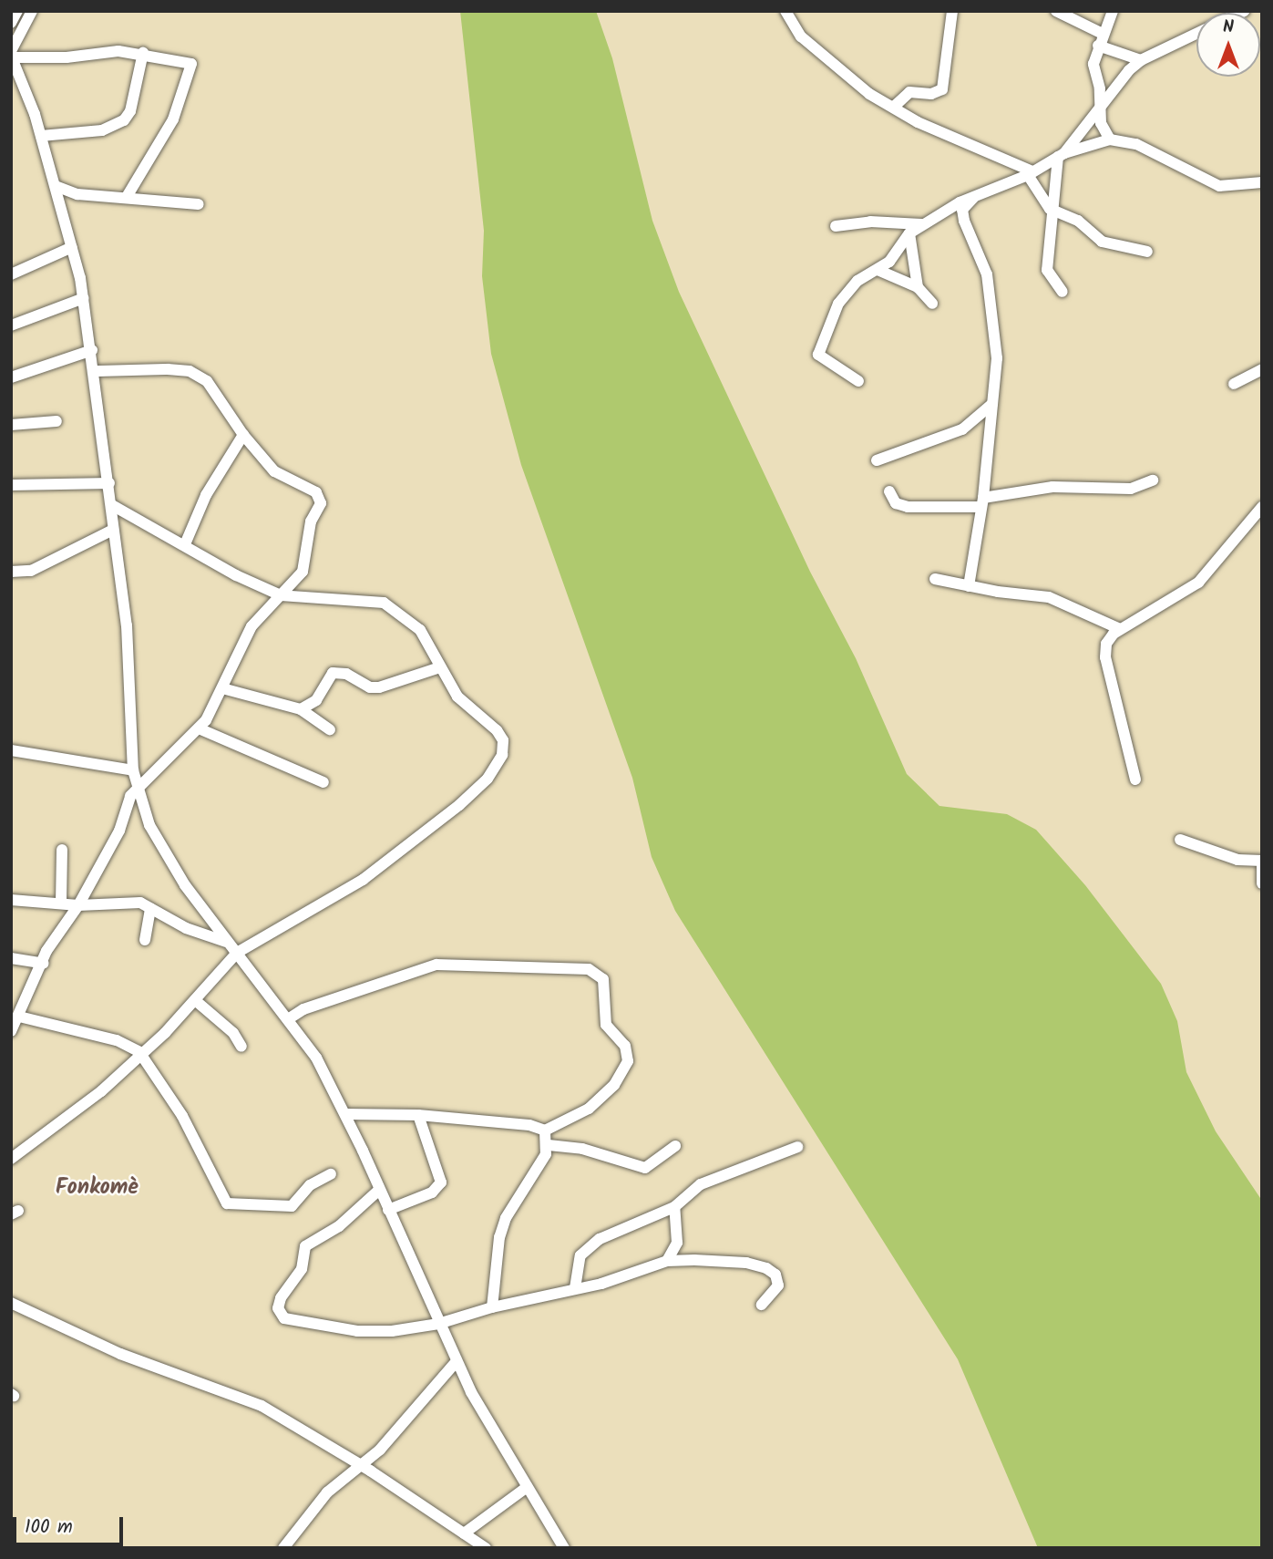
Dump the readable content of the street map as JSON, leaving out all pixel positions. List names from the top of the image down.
{
  "districts": ["Fonkomè"],
  "scale_bar": "100 m",
  "north": "top"
}
